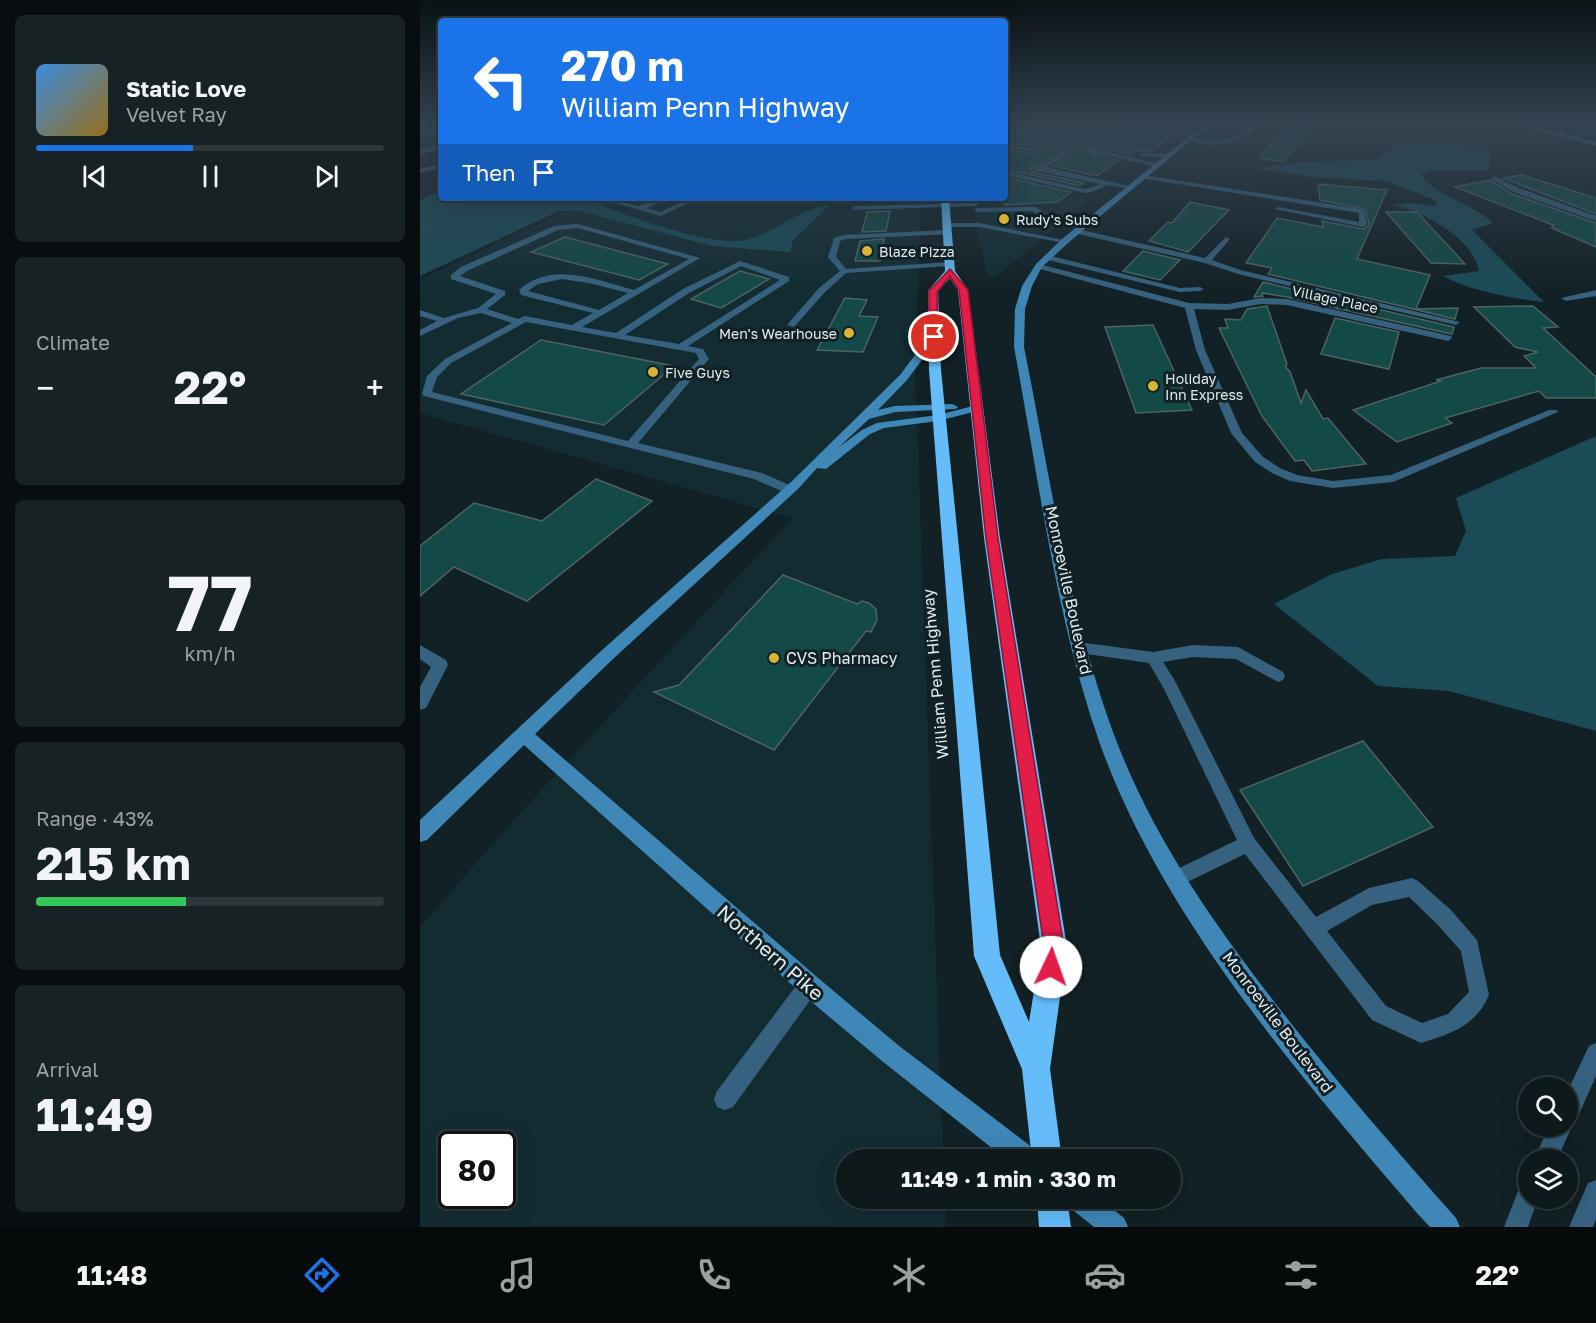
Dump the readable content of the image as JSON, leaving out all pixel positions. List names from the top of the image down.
{
  "streets": {
    "highway": ["William Penn Highway"],
    "main road": ["Monroeville Boulevard", "Northern Pike"],
    "lane": ["Village Place"]
  },
  "crossings": [
    ["Village Place", "Monroeville Boulevard"]
  ],
  "places": [
    "Rudy's Subs",
    "Blaze Pizza",
    "Men's Wearhouse",
    "Five Guys",
    "Holiday Inn Express",
    "CVS Pharmacy"
  ],
  "page": {
    "turn": ["270 m", "William Penn Highway"],
    "song": ["Static Love", "Velvet Ray"],
    "then": "Then",
    "tile": [
      "Climate",
      ["77", "km/h"],
      ["Range · 43%", "215 km"],
      ["Arrival", "11:49"]
    ],
    "heat": ["−", "22°", "+"],
    "limit": "80",
    "trip": "11:49 · 1 min · 330 m",
    "tabs": ["11:48", "22°"]
  }
}
